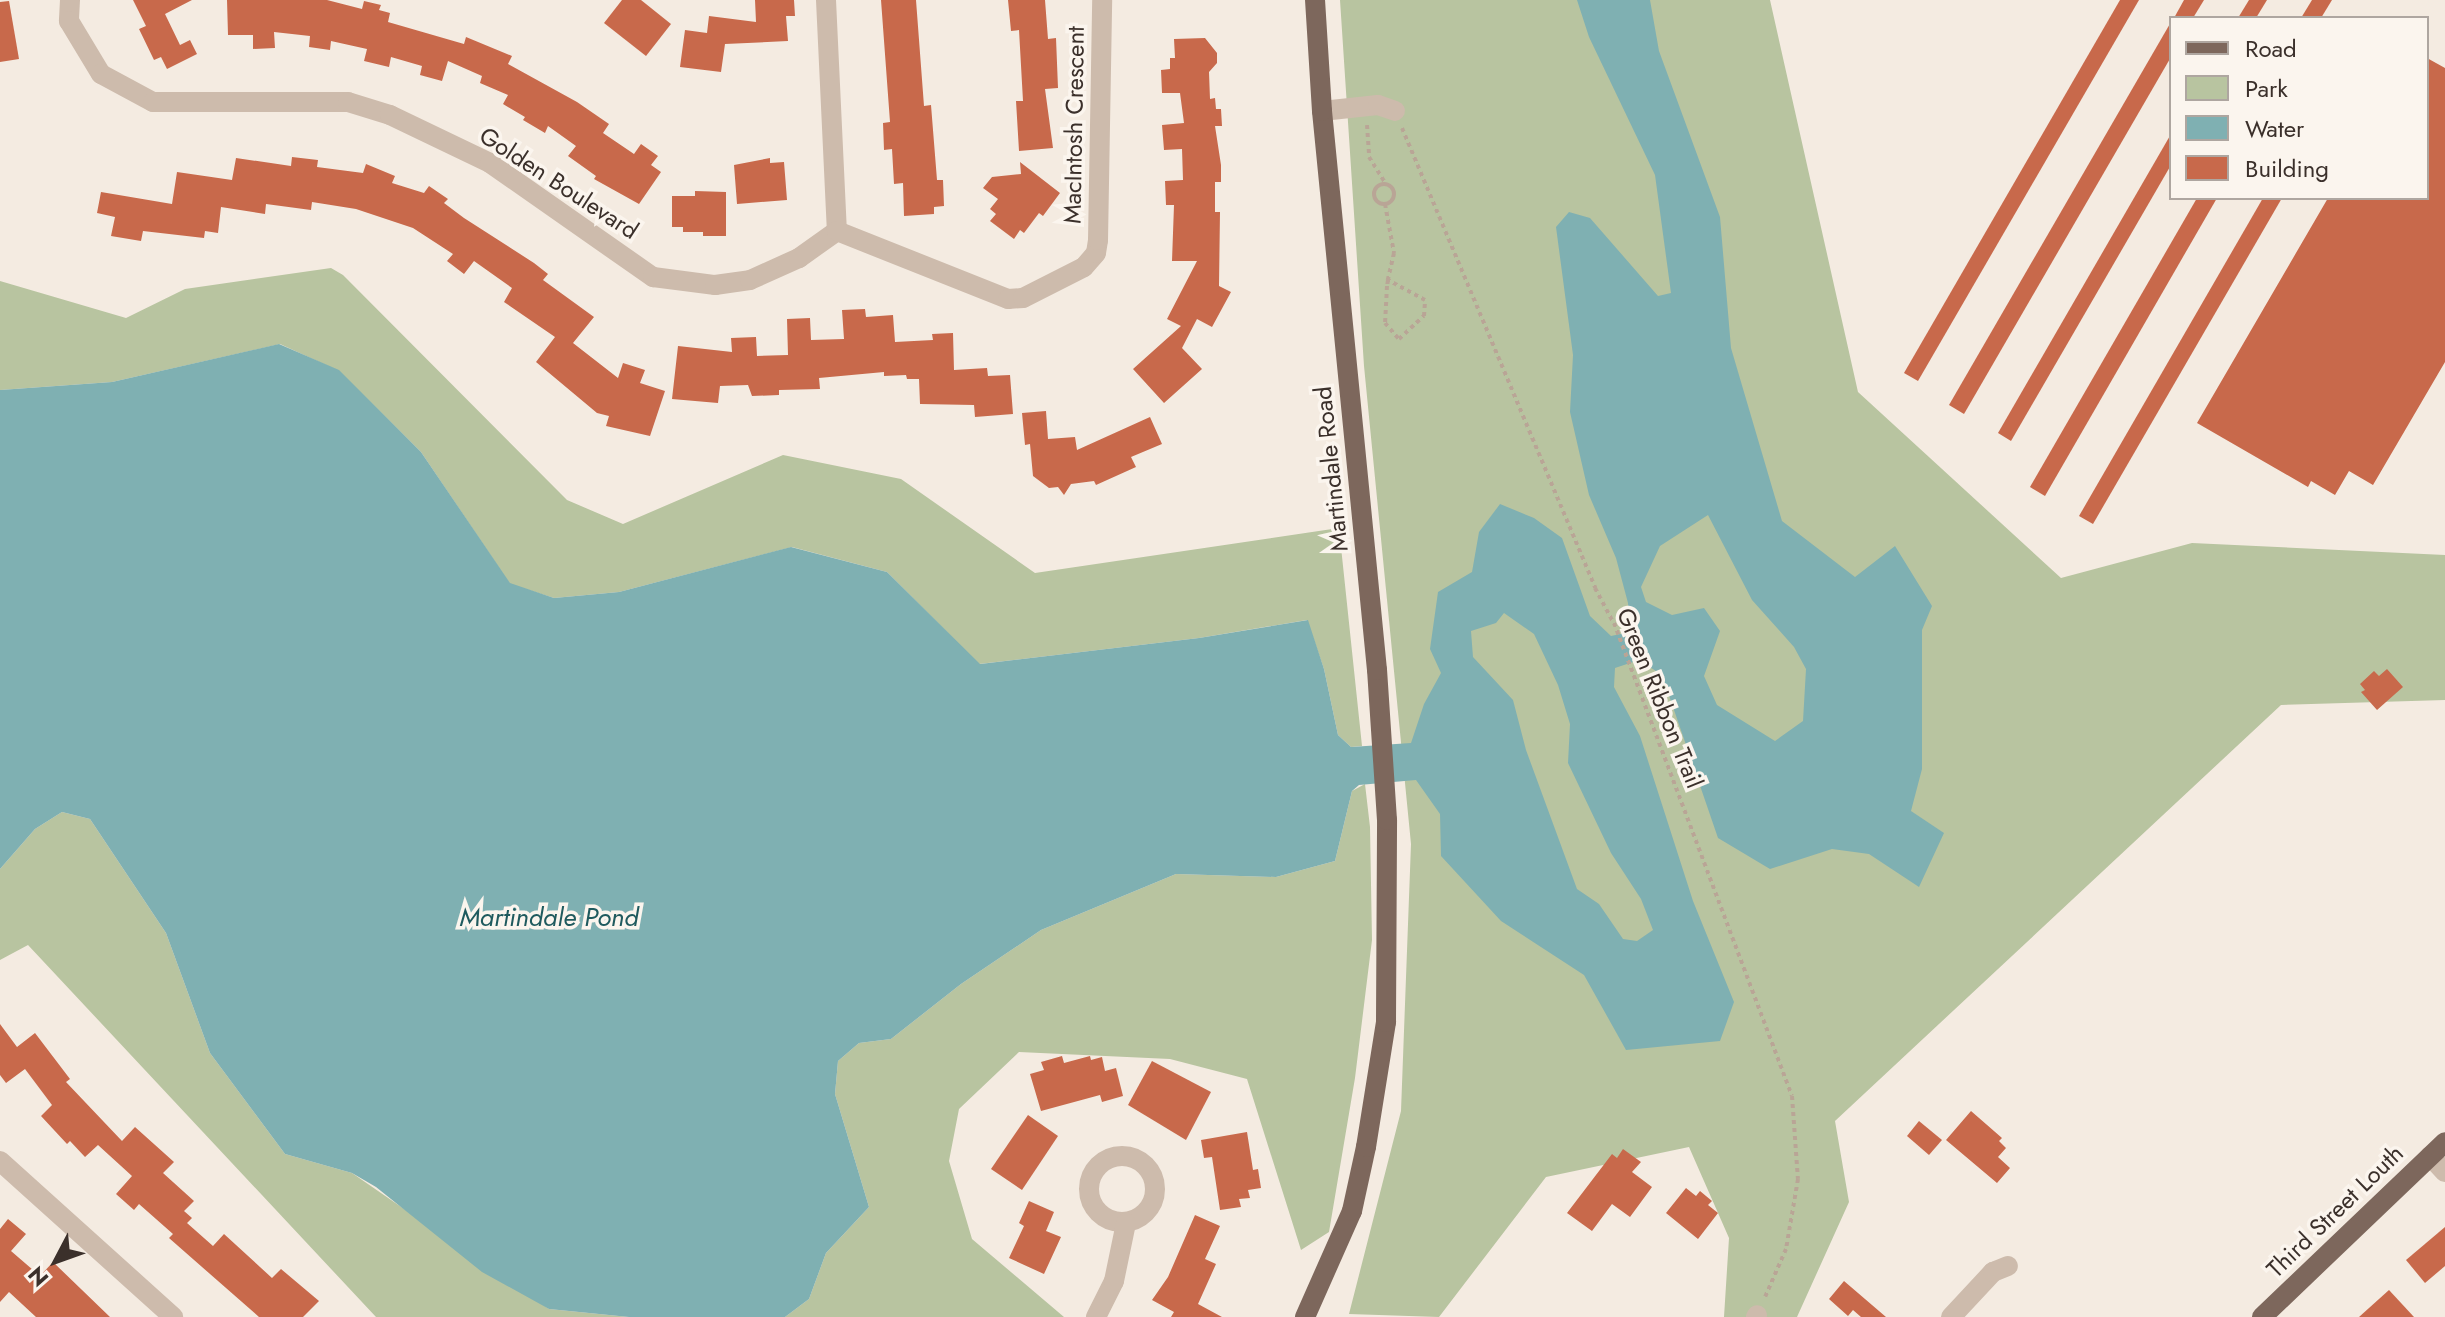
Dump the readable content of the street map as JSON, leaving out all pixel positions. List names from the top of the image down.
{
  "streets": {
    "main road": ["Martindale Road", "Third Street Louth"],
    "street": ["MacIntosh Crescent", "Golden Boulevard"],
    "path": ["Green Ribbon Trail"]
  },
  "crossings": [
    ["MacIntosh Crescent", "Golden Boulevard"]
  ],
  "water": ["Martindale Pond"],
  "legend": [
    "Road",
    "Park",
    "Water",
    "Building"
  ],
  "north": "bottom left"
}
